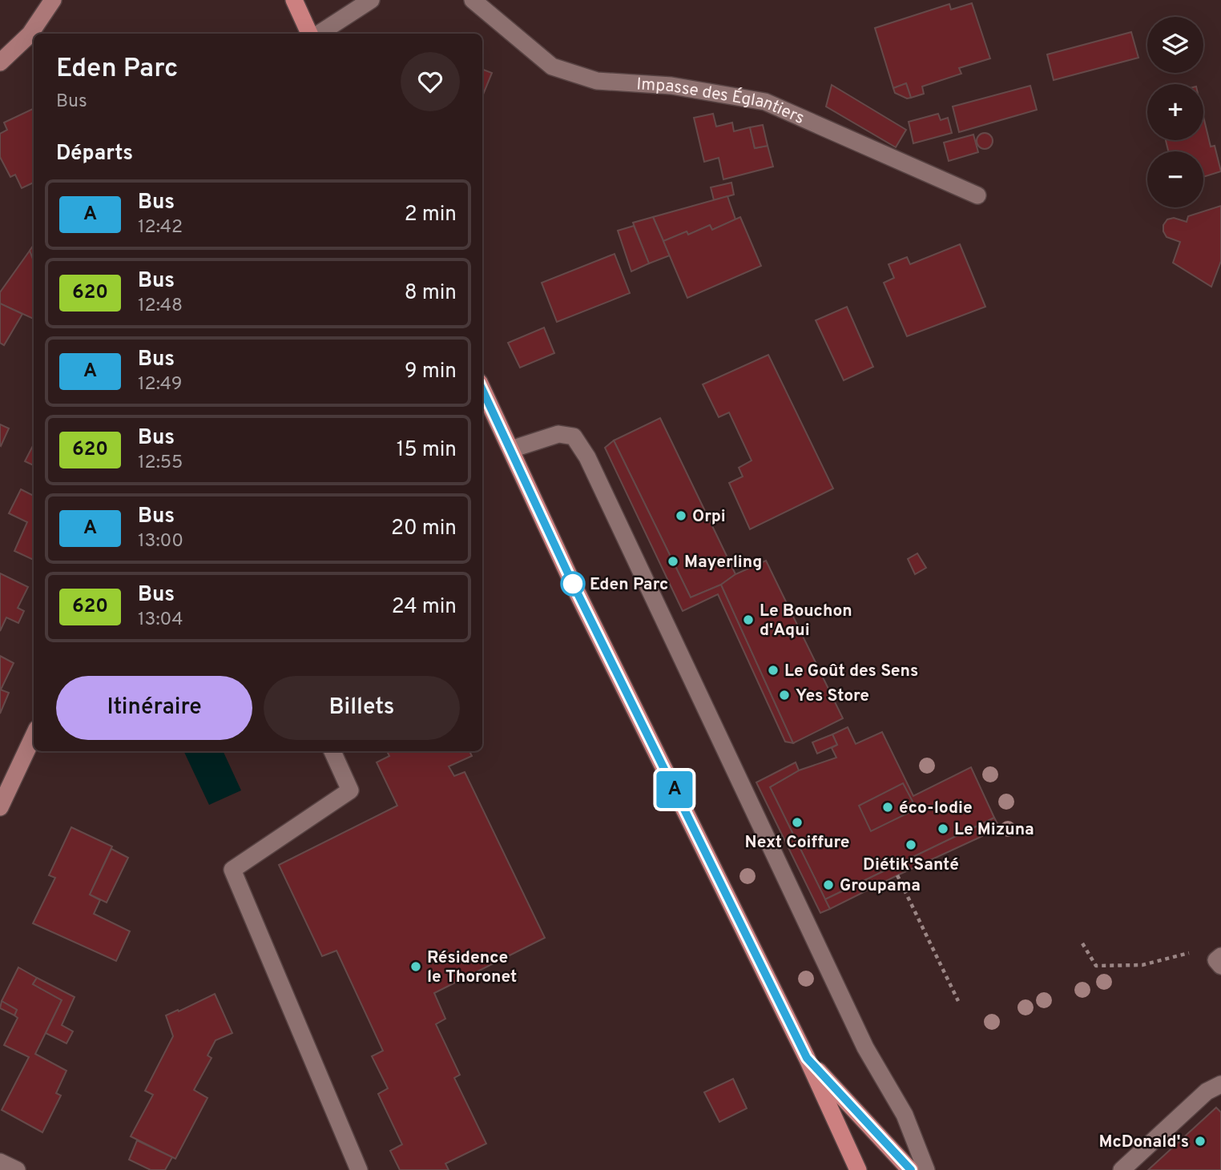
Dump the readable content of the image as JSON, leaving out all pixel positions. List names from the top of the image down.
{
  "streets": {
    "street": ["Impasse des Églantiers"]
  },
  "places": [
    "Orpi",
    "Mayerling",
    "Eden Parc",
    "Le Bouchon d'Aqui",
    "Le Goût des Sens",
    "Yes Store",
    "éco-lodie",
    "Next Coiffure",
    "Le Mizuna",
    "Diétik'Santé",
    "Groupama",
    "Résidence le Thoronet",
    "McDonald's"
  ],
  "lines": ["bus line A"],
  "page": {
    "on_map": "A",
    "map_buttons": ["+", "−"],
    "heading": [
      ["Eden Parc", "Bus"],
      "Départs"
    ],
    "list": [
      {
        "mark": "A",
        "name": "Bus",
        "note": "12:42",
        "value": "2 min"
      },
      {
        "mark": "620",
        "name": "Bus",
        "note": "12:48",
        "value": "8 min"
      },
      {
        "mark": "A",
        "name": "Bus",
        "note": "12:49",
        "value": "9 min"
      },
      {
        "mark": "620",
        "name": "Bus",
        "note": "12:55",
        "value": "15 min"
      },
      {
        "mark": "A",
        "name": "Bus",
        "note": "13:00",
        "value": "20 min"
      },
      {
        "mark": "620",
        "name": "Bus",
        "note": "13:04",
        "value": "24 min"
      }
    ],
    "buttons": ["Itinéraire", "Billets"]
  }
}
